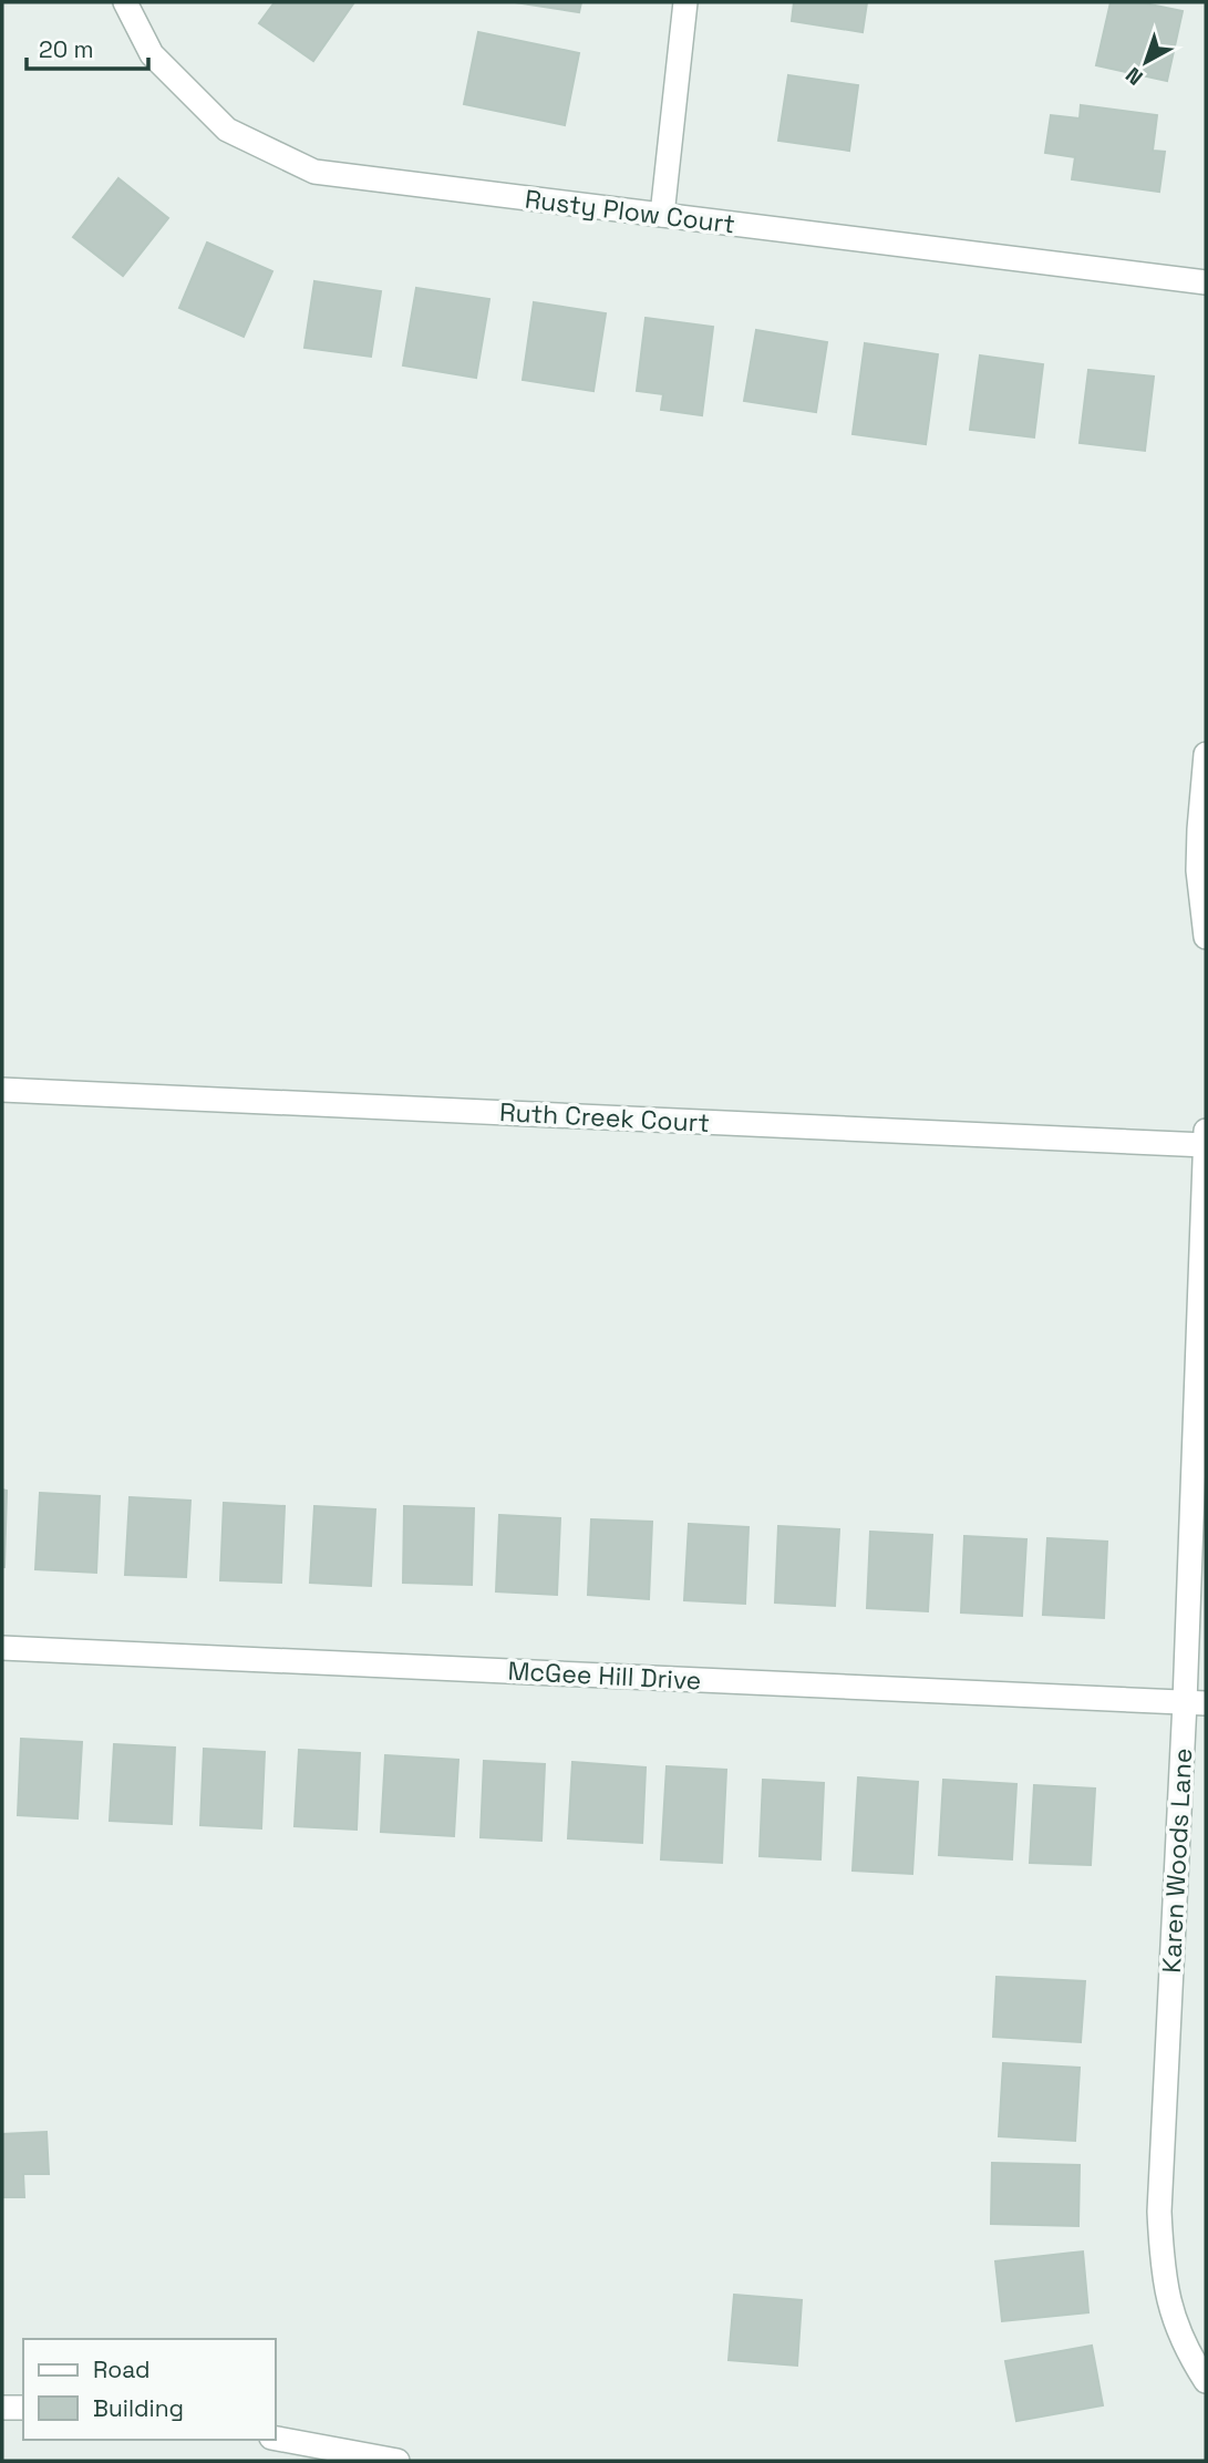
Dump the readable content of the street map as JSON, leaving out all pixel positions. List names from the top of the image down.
{
  "streets": {
    "street": [
      "Rusty Plow Court",
      "Ruth Creek Court",
      "McGee Hill Drive",
      "Karen Woods Lane"
    ]
  },
  "crossings": [
    ["Ruth Creek Court", "Karen Woods Lane"],
    ["McGee Hill Drive", "Karen Woods Lane"]
  ],
  "legend": ["Road", "Building"],
  "scale_bar": "20 m",
  "north": "bottom left"
}
